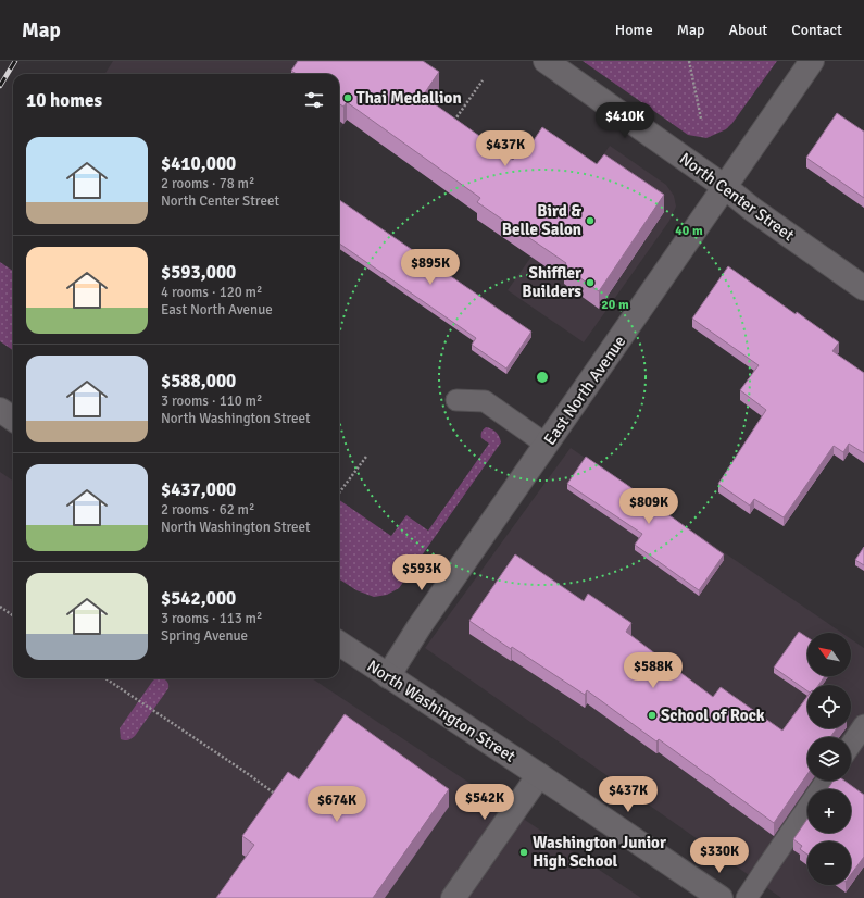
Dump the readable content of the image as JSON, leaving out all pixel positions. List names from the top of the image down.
{
  "streets": {
    "street": ["North Center Street", "East North Avenue", "North Washington Street"]
  },
  "crossings": [
    ["North Center Street", "East North Avenue"],
    ["East North Avenue", "North Washington Street"]
  ],
  "places": [
    "Thai Medallion",
    "Bird & Belle Salon",
    "Shiffler Builders",
    "School of Rock",
    "Washington Junior High School"
  ],
  "north": "top left",
  "page": {
    "header": "Map",
    "nav": [
      "Home",
      "Map",
      "About",
      "Contact"
    ],
    "heading": "10 homes",
    "price": [
      "$410K",
      "$437K",
      "$895K",
      "$809K",
      "$593K",
      "$588K",
      "$437K",
      "$542K",
      "$674K",
      "$330K"
    ],
    "list": [
      {
        "name": "$410,000",
        "note": "2 rooms · 78 m² · North Center Street"
      },
      {
        "name": "$593,000",
        "note": "4 rooms · 120 m² · East North Avenue"
      },
      {
        "name": "$588,000",
        "note": "3 rooms · 110 m² · North Washington Street"
      },
      {
        "name": "$437,000",
        "note": "2 rooms · 62 m² · North Washington Street"
      },
      {
        "name": "$542,000",
        "note": "3 rooms · 113 m² · Spring Avenue"
      }
    ],
    "map_buttons": ["+", "−"]
  },
  "rings": ["40 m", "20 m"]
}
